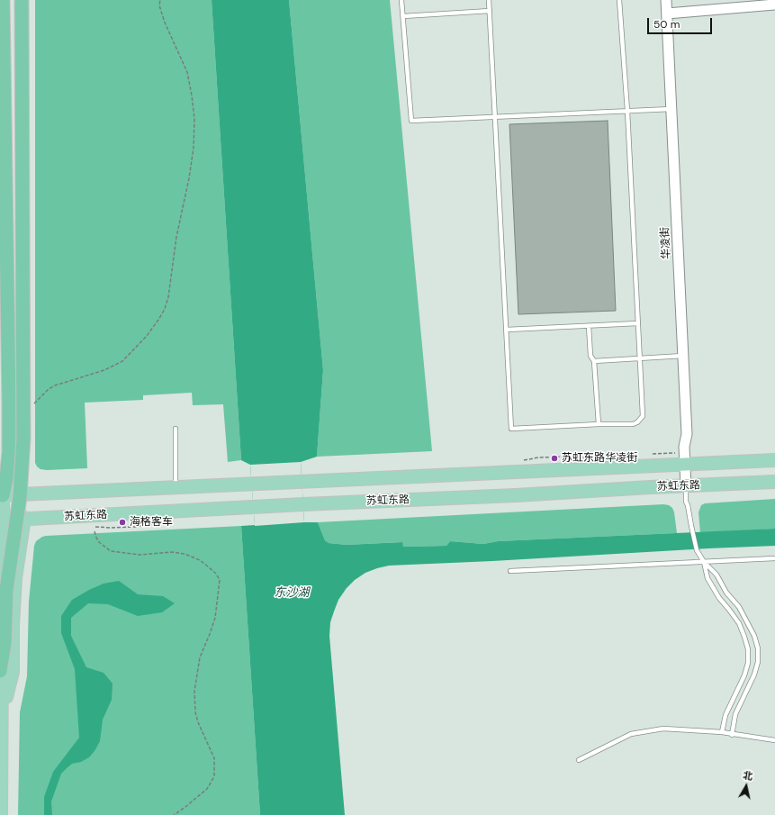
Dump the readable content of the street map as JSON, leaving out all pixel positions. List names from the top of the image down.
{
  "streets": {
    "main road": ["苏虹东路"],
    "street": ["华凌街"]
  },
  "crossings": [
    ["华凌街", "苏虹东路"]
  ],
  "water": ["东沙湖"],
  "places": ["苏虹东路华凌街", "海格客车"],
  "scale_bar": "50 m",
  "north": "top"
}
